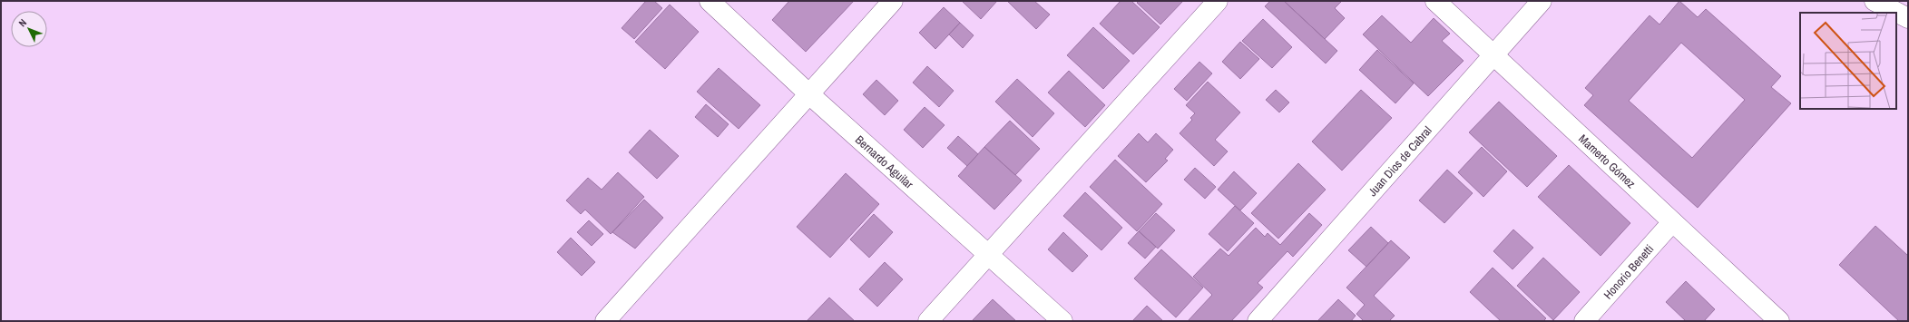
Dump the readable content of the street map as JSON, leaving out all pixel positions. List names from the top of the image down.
{
  "streets": {
    "street": [
      "Bernardo Aguilar",
      "Juan Dios de Cabral",
      "Mamerto Gómez",
      "Honorio Benetti"
    ]
  },
  "crossings": [
    ["Juan Dios de Cabral", "Mamerto Gómez"],
    ["Mamerto Gómez", "Honorio Benetti"]
  ],
  "north": "top left"
}
